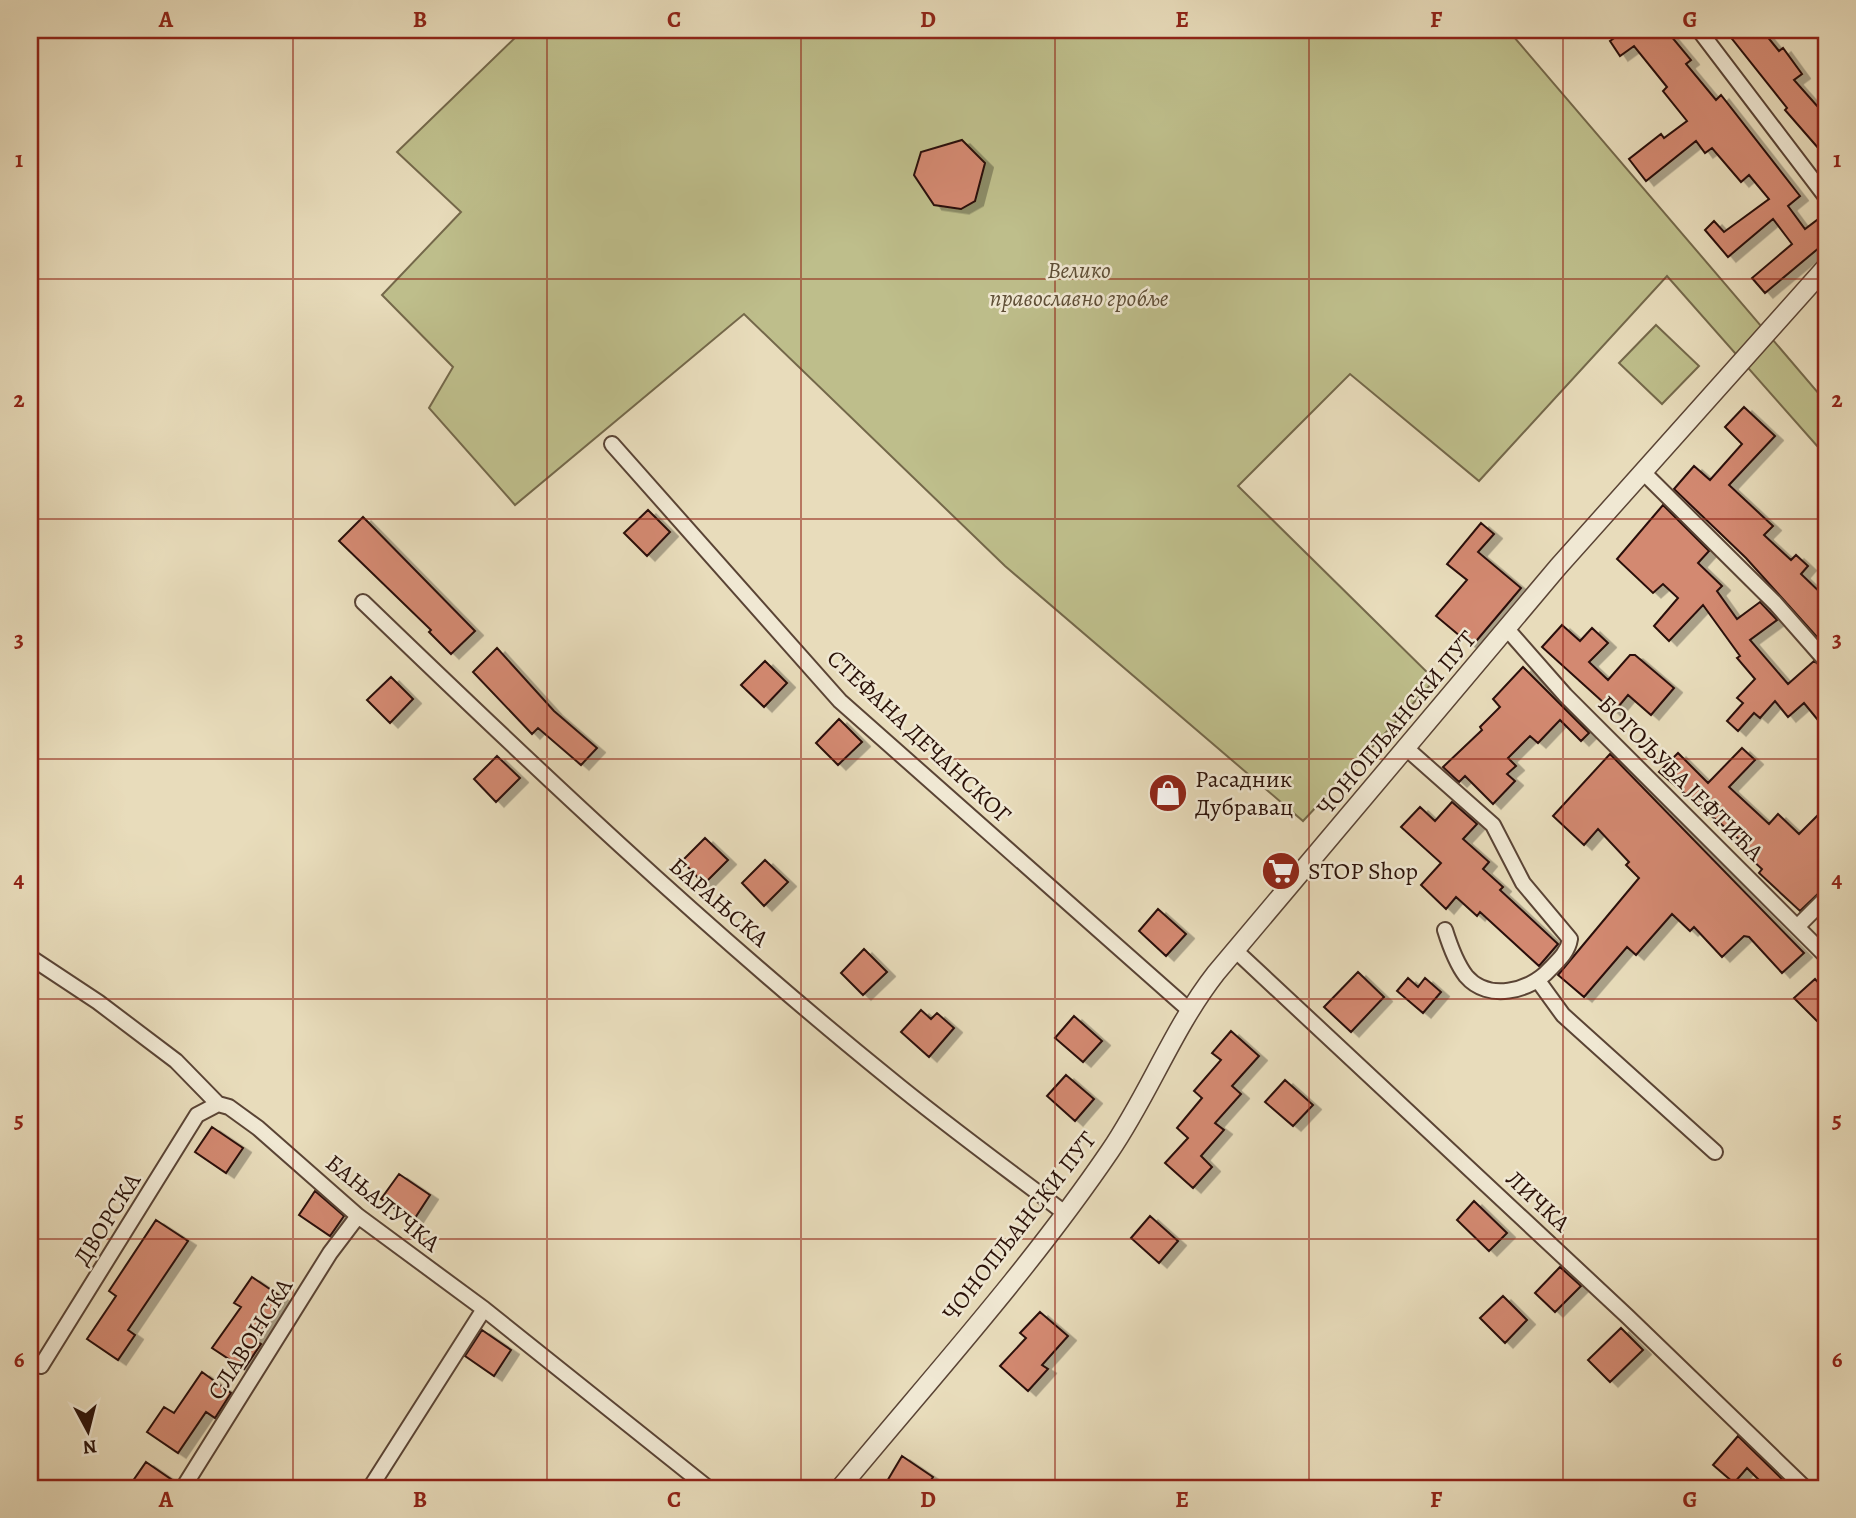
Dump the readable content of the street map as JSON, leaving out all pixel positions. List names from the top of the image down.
{
  "streets": {
    "street": [
      "ЧОНОПЉАНСКИ ПУТ",
      "СТЕФАНА ДЕЧАНСКОГ",
      "БОГОЉУБА ЈЕФТИЋА",
      "БАРАЊСКА",
      "ЛИЧКА",
      "БАЊАЛУЧКА",
      "ДВОРСКА",
      "СЛАВОНСКА"
    ]
  },
  "crossings": [
    ["ЧОНОПЉАНСКИ ПУТ", "СТЕФАНА ДЕЧАНСКОГ"],
    ["ЧОНОПЉАНСКИ ПУТ", "БОГОЉУБА ЈЕФТИЋА"],
    ["ЧОНОПЉАНСКИ ПУТ", "БАРАЊСКА"],
    ["ЧОНОПЉАНСКИ ПУТ", "ЛИЧКА"],
    ["БАЊАЛУЧКА", "ДВОРСКА"],
    ["БАЊАЛУЧКА", "СЛАВОНСКА"]
  ],
  "parks": ["Велико православно гробље"],
  "places": {
    "shop": ["Расадник Дубравац"],
    "supermarket": ["STOP Shop"]
  },
  "north": "bottom",
  "grid": {
    "columns": [
      "A",
      "B",
      "C",
      "D",
      "E",
      "F",
      "G"
    ],
    "rows": [
      "1",
      "2",
      "3",
      "4",
      "5",
      "6"
    ]
  }
}
